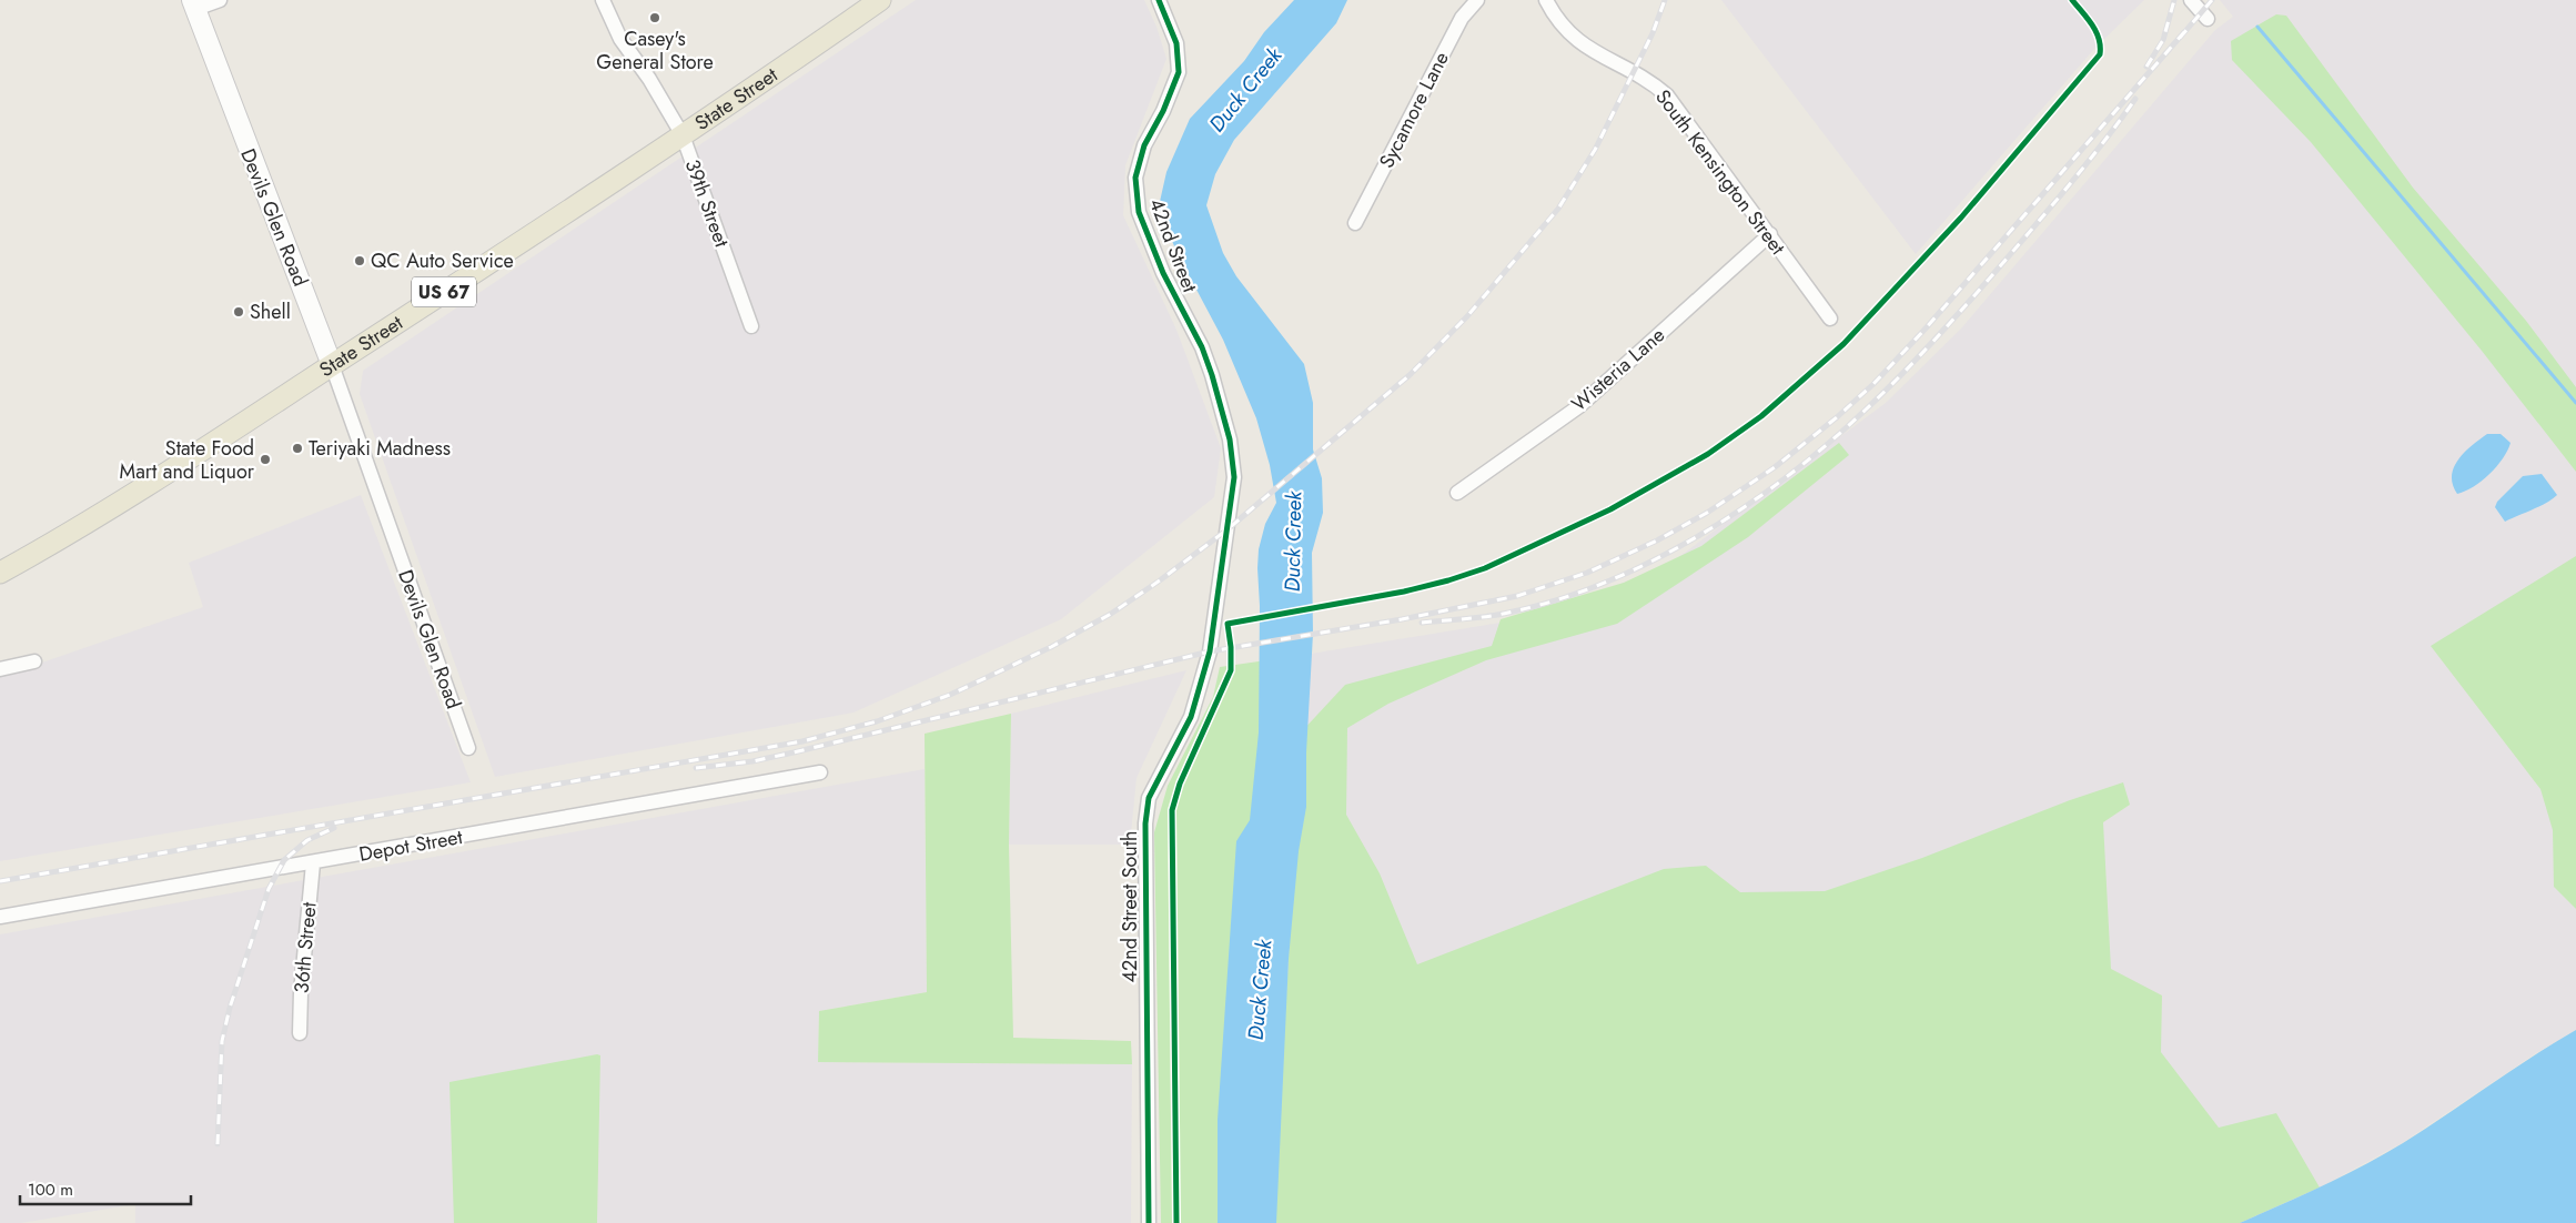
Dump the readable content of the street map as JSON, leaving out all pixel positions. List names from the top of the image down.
{
  "streets": {
    "main road": ["State Street", "Devils Glen Road", "US 67"],
    "street": [
      "Sycamore Lane",
      "South Kensington Street",
      "39th Street",
      "42nd Street",
      "Wisteria Lane",
      "Depot Street",
      "42nd Street South",
      "36th Street"
    ]
  },
  "crossings": [
    ["State Street", "39th Street"],
    ["State Street", "Devils Glen Road"],
    ["South Kensington Street", "Wisteria Lane"],
    ["42nd Street", "42nd Street South"],
    ["Depot Street", "36th Street"]
  ],
  "water": ["Duck Creek"],
  "places": [
    "Casey's General Store",
    "QC Auto Service",
    "Shell",
    "Teriyaki Madness",
    "State Food Mart and Liquor"
  ],
  "scale_bar": "100 m"
}
